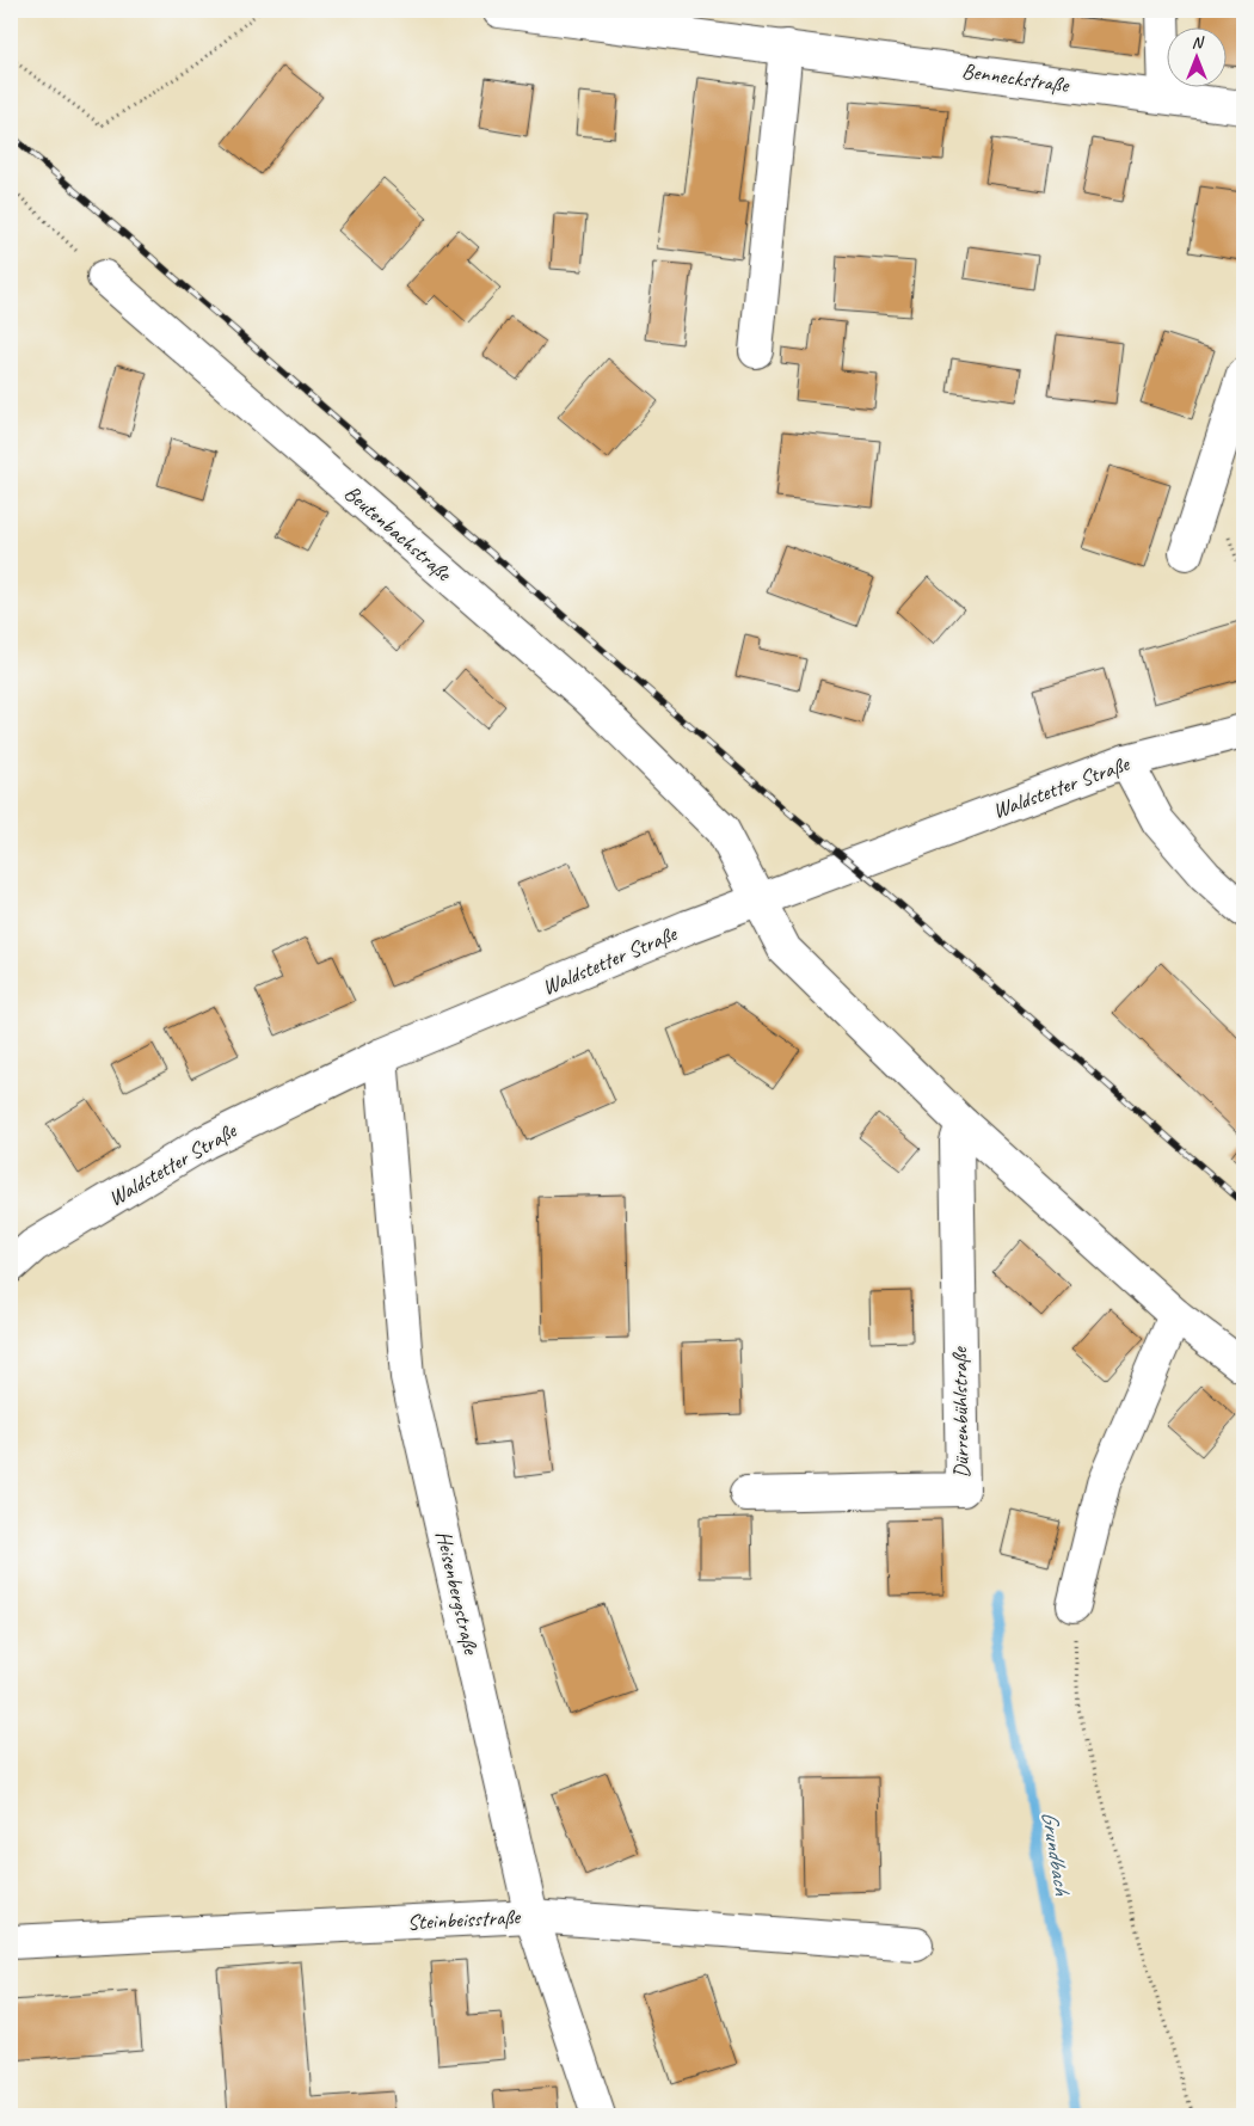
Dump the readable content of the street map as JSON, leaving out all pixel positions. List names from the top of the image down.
{
  "streets": {
    "street": [
      "Benneckstraße",
      "Beutenbachstraße",
      "Waldstetter Straße",
      "Dürrenbühlstraße",
      "Heisenbergstraße",
      "Steinbeisstraße"
    ]
  },
  "crossings": [
    ["Beutenbachstraße", "Waldstetter Straße"],
    ["Waldstetter Straße", "Heisenbergstraße"],
    ["Heisenbergstraße", "Steinbeisstraße"]
  ],
  "water": ["Grundbach"],
  "north": "top"
}
